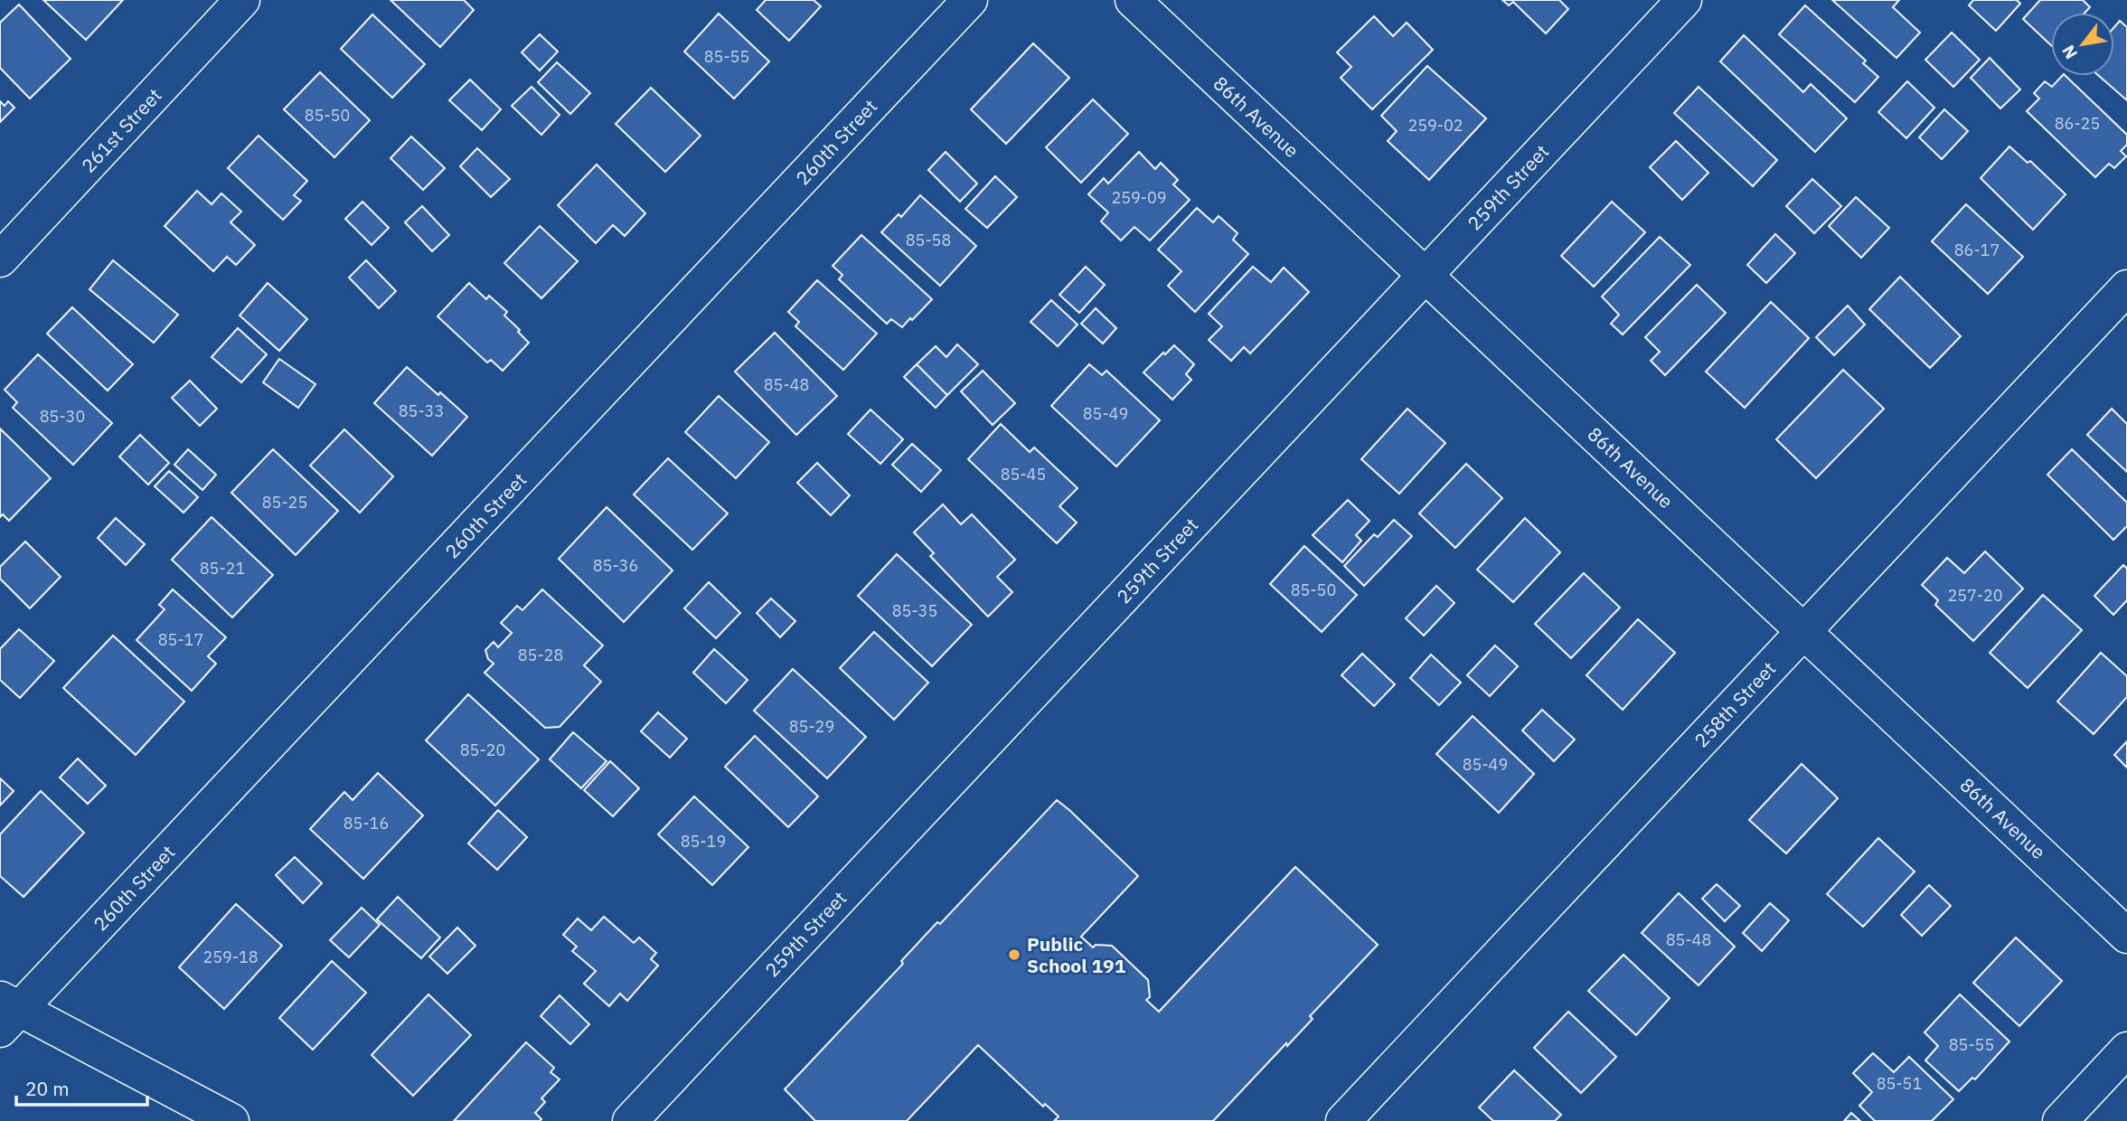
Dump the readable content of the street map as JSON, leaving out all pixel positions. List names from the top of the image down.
{
  "streets": {
    "street": [
      "86th Avenue",
      "261st Street",
      "260th Street",
      "259th Street",
      "258th Street"
    ]
  },
  "crossings": [
    ["86th Avenue", "259th Street"],
    ["86th Avenue", "258th Street"]
  ],
  "places": ["Public School 191"],
  "house_numbers": [
    "85-55",
    "85-50",
    "86-25",
    "259-02",
    "259-09",
    "85-58",
    "86-17",
    "85-48",
    "85-33",
    "85-49",
    "85-30",
    "85-45",
    "85-25",
    "85-36",
    "85-21",
    "85-50",
    "257-20",
    "85-35",
    "85-17",
    "85-28",
    "85-29",
    "85-20",
    "85-49",
    "85-16",
    "85-19",
    "85-48",
    "259-18",
    "85-55",
    "85-51"
  ],
  "scale_bar": "20 m",
  "north": "bottom left"
}
